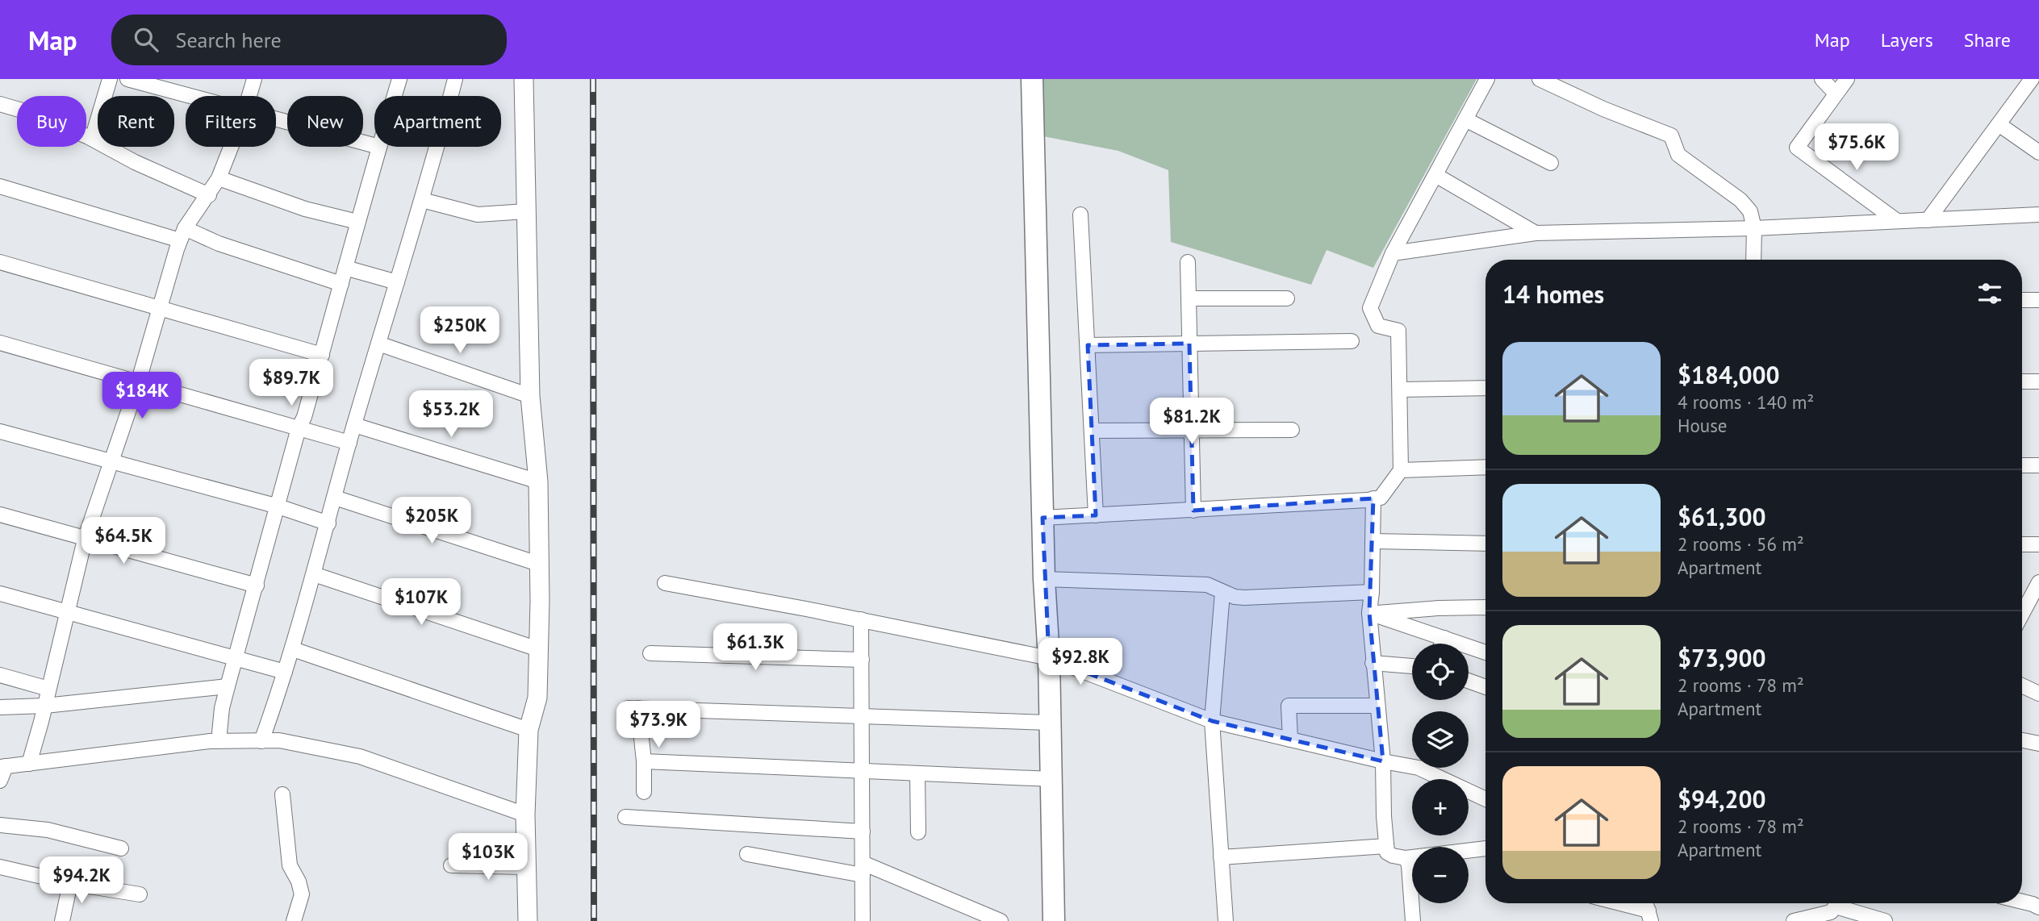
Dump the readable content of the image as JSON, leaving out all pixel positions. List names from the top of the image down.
{
  "page": {
    "header": "Map",
    "search": "Search here",
    "nav": ["Map", "Layers", "Share"],
    "chip": [
      "Buy",
      "Rent",
      "Filters",
      "New",
      "Apartment"
    ],
    "price": [
      "$75.6K",
      "$250K",
      "$89.7K",
      "$184K",
      "$53.2K",
      "$81.2K",
      "$205K",
      "$64.5K",
      "$107K",
      "$61.3K",
      "$92.8K",
      "$73.9K",
      "$103K",
      "$94.2K"
    ],
    "heading": "14 homes",
    "list": [
      {
        "name": "$184,000",
        "note": "4 rooms · 140 m² · House"
      },
      {
        "name": "$61,300",
        "note": "2 rooms · 56 m² · Apartment"
      },
      {
        "name": "$73,900",
        "note": "2 rooms · 78 m² · Apartment"
      },
      {
        "name": "$94,200",
        "note": "2 rooms · 78 m² · Apartment"
      }
    ],
    "map_buttons": ["+", "−"]
  }
}
